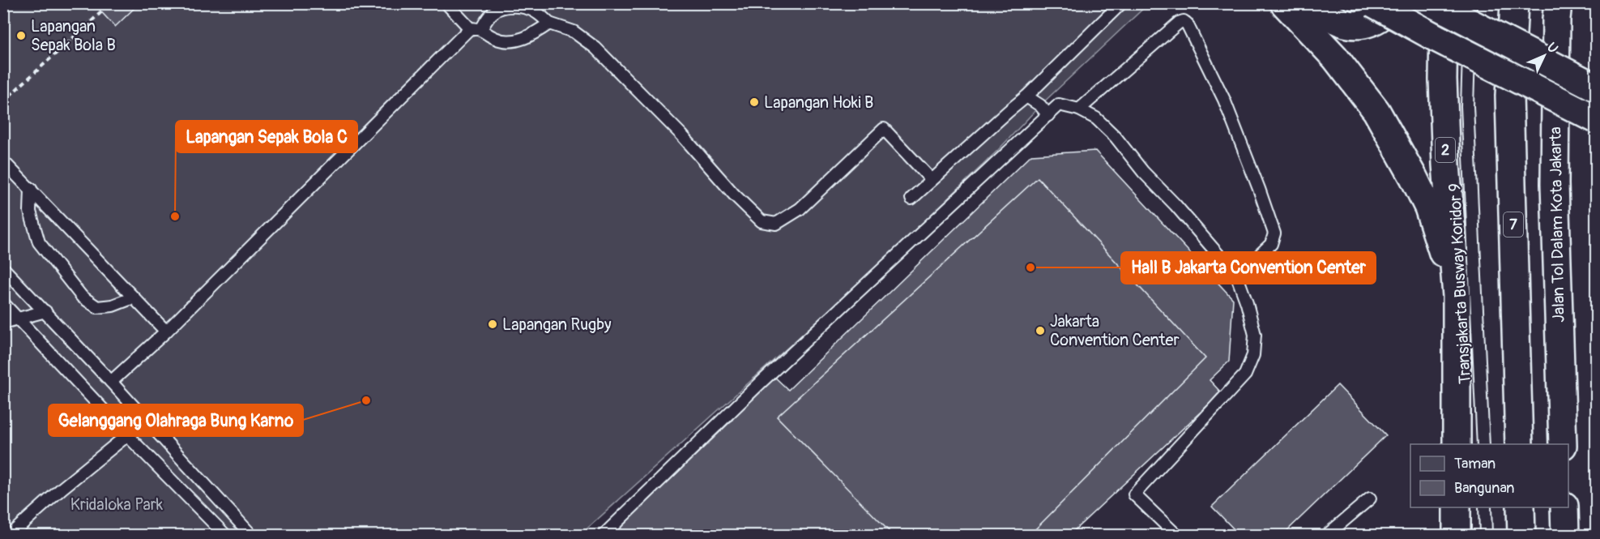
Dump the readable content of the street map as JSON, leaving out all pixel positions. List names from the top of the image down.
{
  "streets": {
    "main road": ["2", "7", "Jalan Tol Dalam Kota Jakarta"],
    "lane": ["Transjakarta Busway Koridor 9"]
  },
  "parks": ["Kridaloka Park"],
  "places": [
    "Lapangan Sepak Bola B",
    "Lapangan Hoki B",
    "Lapangan Sepak Bola C",
    "Hall B Jakarta Convention Center",
    "Lapangan Rugby",
    "Jakarta Convention Center",
    "Gelanggang Olahraga Bung Karno"
  ],
  "legend": ["Taman", "Bangunan"],
  "north": "top right"
}
